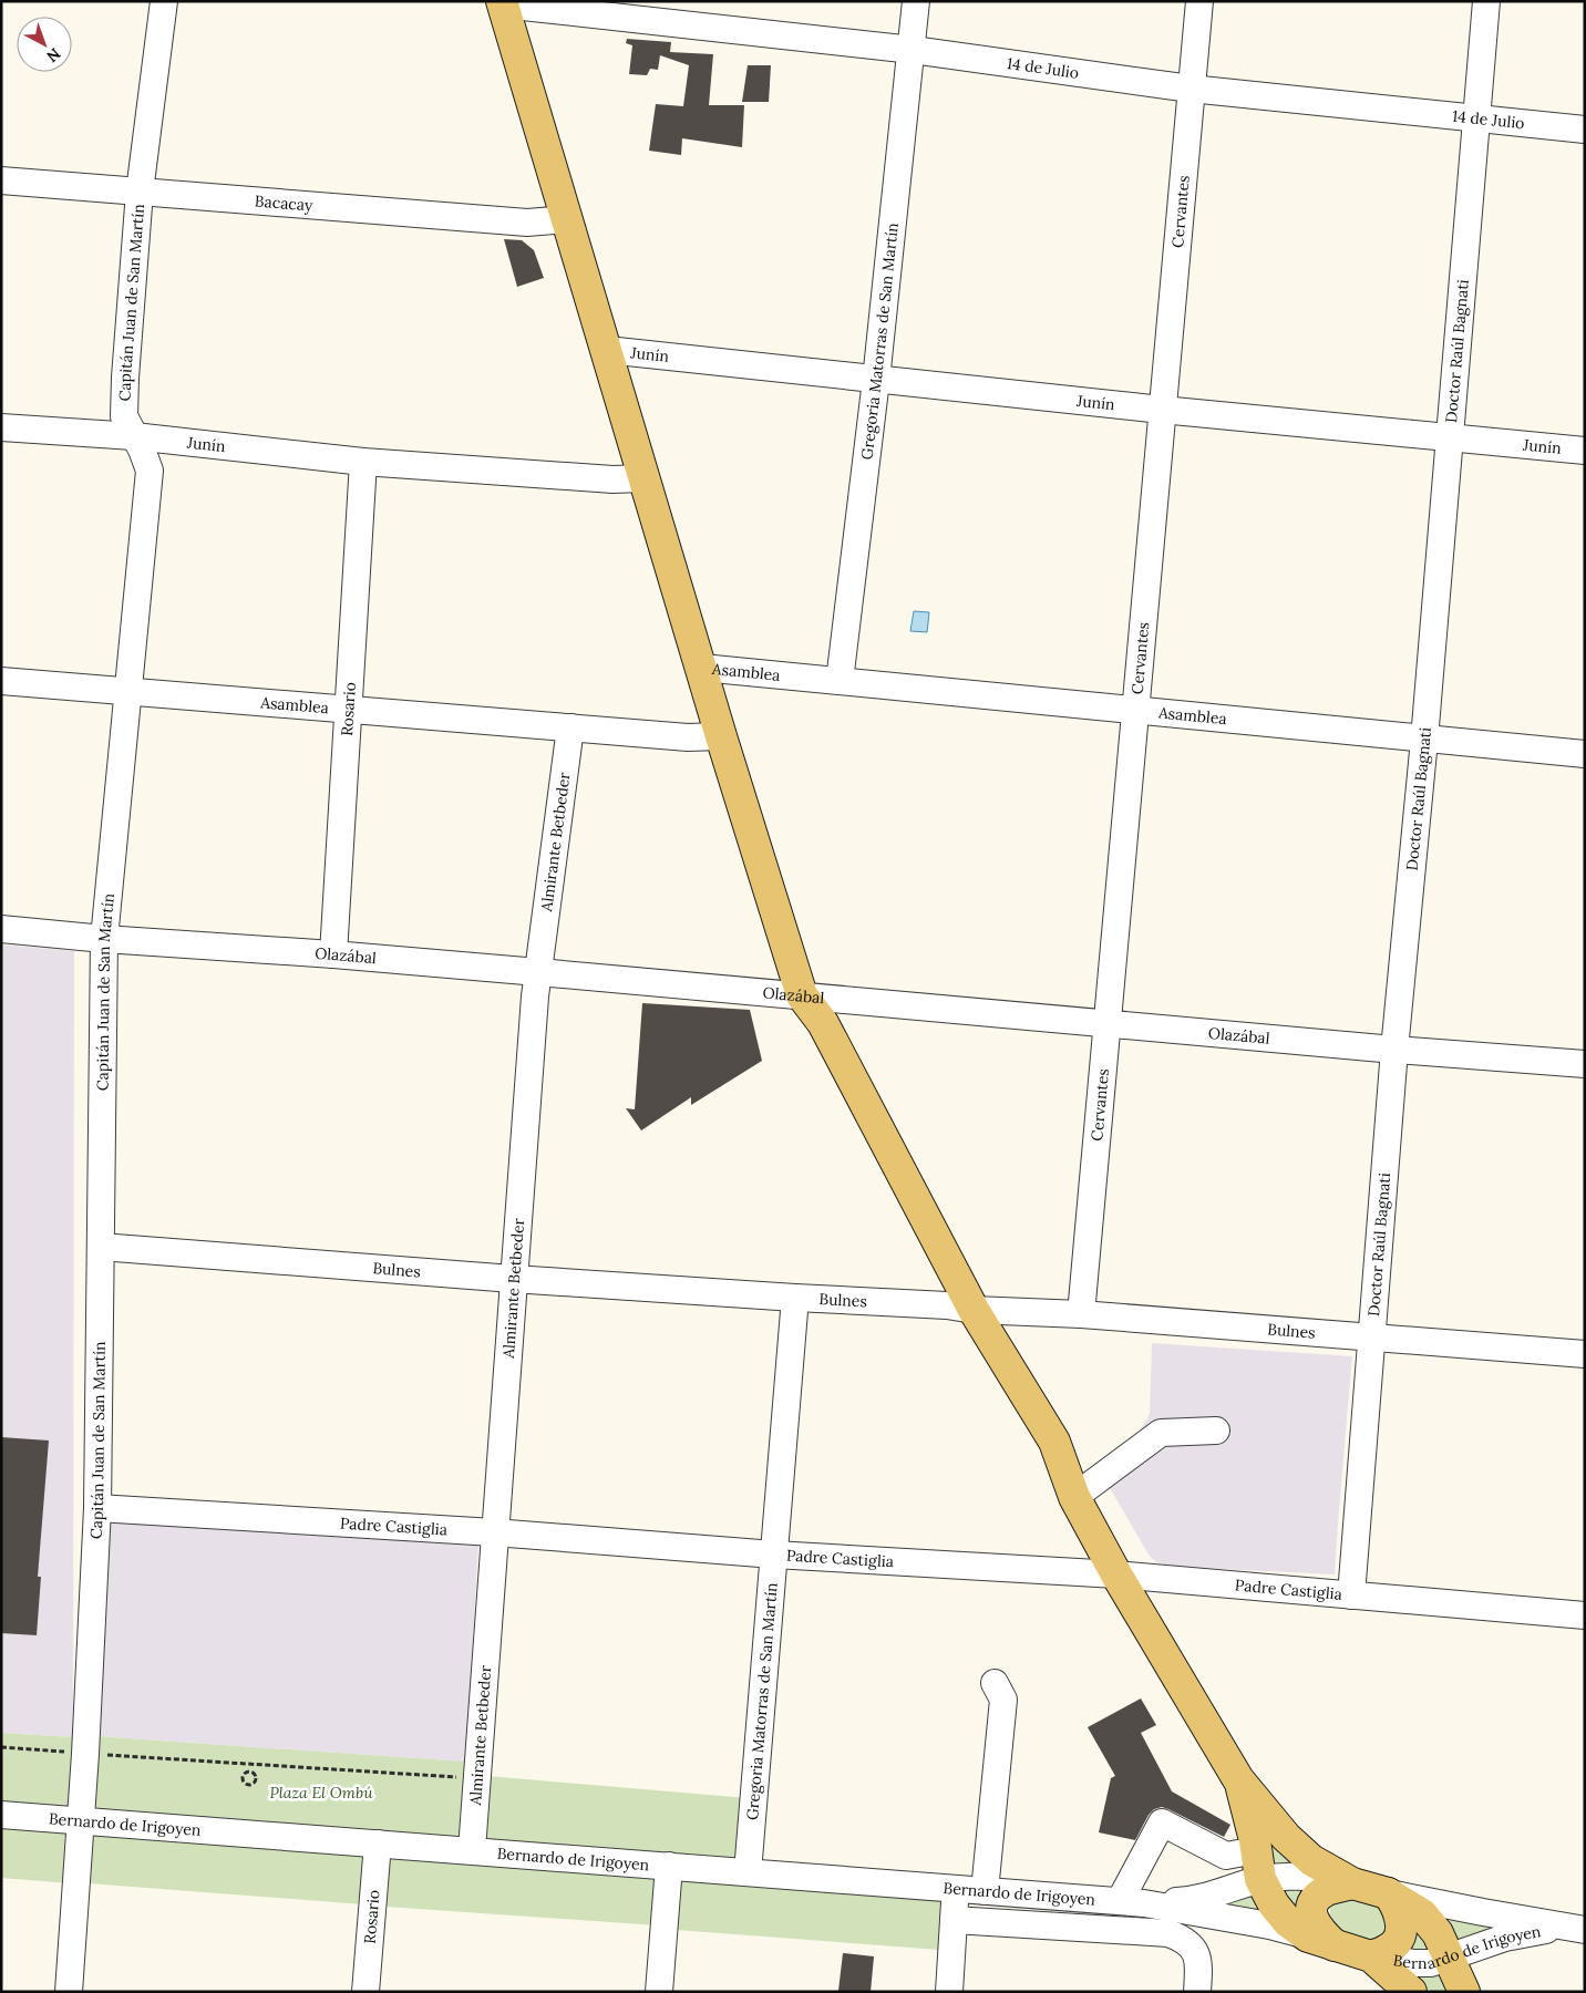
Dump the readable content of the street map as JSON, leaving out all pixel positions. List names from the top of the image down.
{
  "streets": {
    "main road": ["Bernardo de Irigoyen"],
    "street": [
      "14 de Julio",
      "Bacacay",
      "Cervantes",
      "Capitán Juan de San Martín",
      "Gregoria Matorras de San Martín",
      "Doctor Raúl Bagnati",
      "Junín",
      "Asamblea",
      "Rosario",
      "Almirante Betbeder",
      "Olazábal",
      "Bulnes",
      "Padre Castiglia"
    ]
  },
  "crossings": [
    ["14 de Julio", "Cervantes"],
    ["14 de Julio", "Gregoria Matorras de San Martín"],
    ["14 de Julio", "Doctor Raúl Bagnati"],
    ["Bacacay", "Capitán Juan de San Martín"],
    ["Cervantes", "Junín"],
    ["Cervantes", "Asamblea"],
    ["Cervantes", "Olazábal"],
    ["Cervantes", "Bulnes"],
    ["Capitán Juan de San Martín", "Junín"],
    ["Capitán Juan de San Martín", "Asamblea"],
    ["Capitán Juan de San Martín", "Olazábal"],
    ["Capitán Juan de San Martín", "Bulnes"],
    ["Capitán Juan de San Martín", "Padre Castiglia"],
    ["Capitán Juan de San Martín", "Bernardo de Irigoyen"],
    ["Gregoria Matorras de San Martín", "Junín"],
    ["Gregoria Matorras de San Martín", "Asamblea"],
    ["Gregoria Matorras de San Martín", "Bulnes"],
    ["Gregoria Matorras de San Martín", "Padre Castiglia"],
    ["Gregoria Matorras de San Martín", "Bernardo de Irigoyen"],
    ["Doctor Raúl Bagnati", "Junín"],
    ["Doctor Raúl Bagnati", "Asamblea"],
    ["Doctor Raúl Bagnati", "Olazábal"],
    ["Doctor Raúl Bagnati", "Bulnes"],
    ["Doctor Raúl Bagnati", "Padre Castiglia"],
    ["Junín", "Rosario"],
    ["Asamblea", "Rosario"],
    ["Asamblea", "Almirante Betbeder"],
    ["Rosario", "Olazábal"],
    ["Rosario", "Bernardo de Irigoyen"],
    ["Almirante Betbeder", "Olazábal"],
    ["Almirante Betbeder", "Bulnes"],
    ["Almirante Betbeder", "Padre Castiglia"],
    ["Almirante Betbeder", "Bernardo de Irigoyen"]
  ],
  "parks": ["Plaza El Ombú"],
  "north": "bottom right"
}
